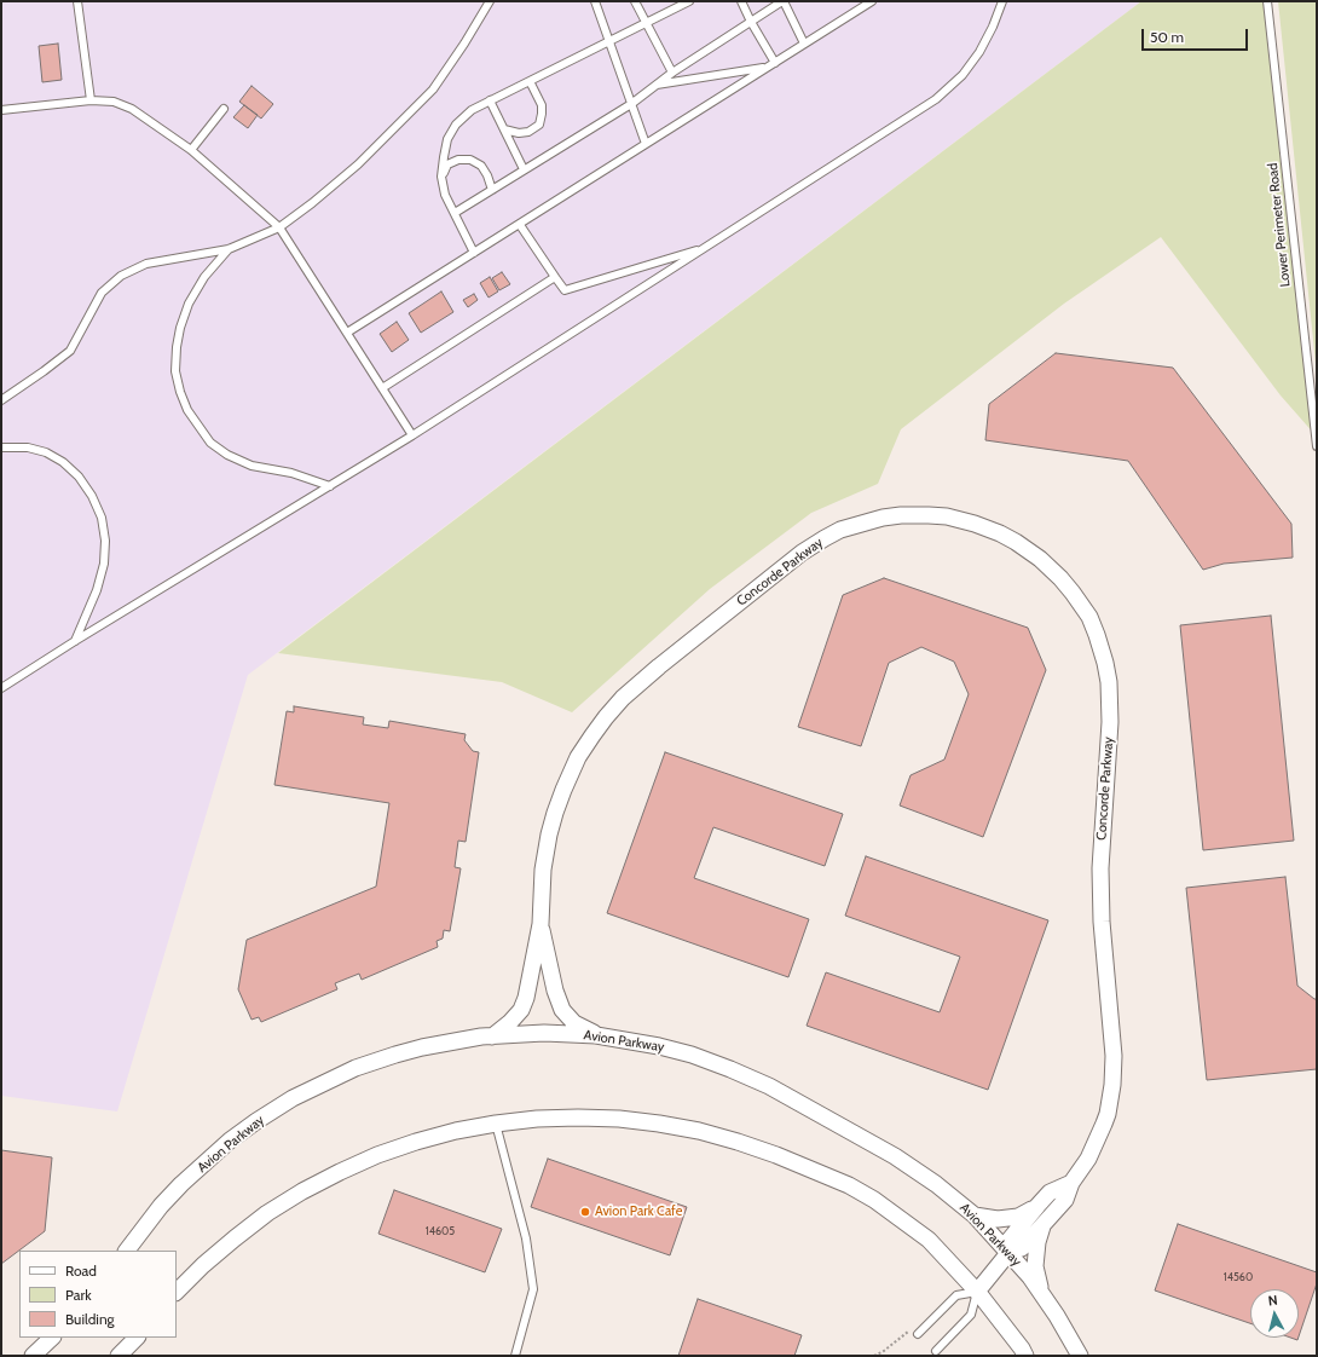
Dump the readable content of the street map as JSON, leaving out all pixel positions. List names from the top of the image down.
{
  "streets": {
    "street": ["Concorde Parkway", "Avion Parkway"],
    "lane": ["Lower Perimeter Road"]
  },
  "crossings": [
    ["Concorde Parkway", "Avion Parkway"]
  ],
  "places": ["Avion Park Cafe"],
  "house_numbers": ["14605", "14560"],
  "legend": ["Road", "Park", "Building"],
  "scale_bar": "50 m",
  "north": "top"
}
